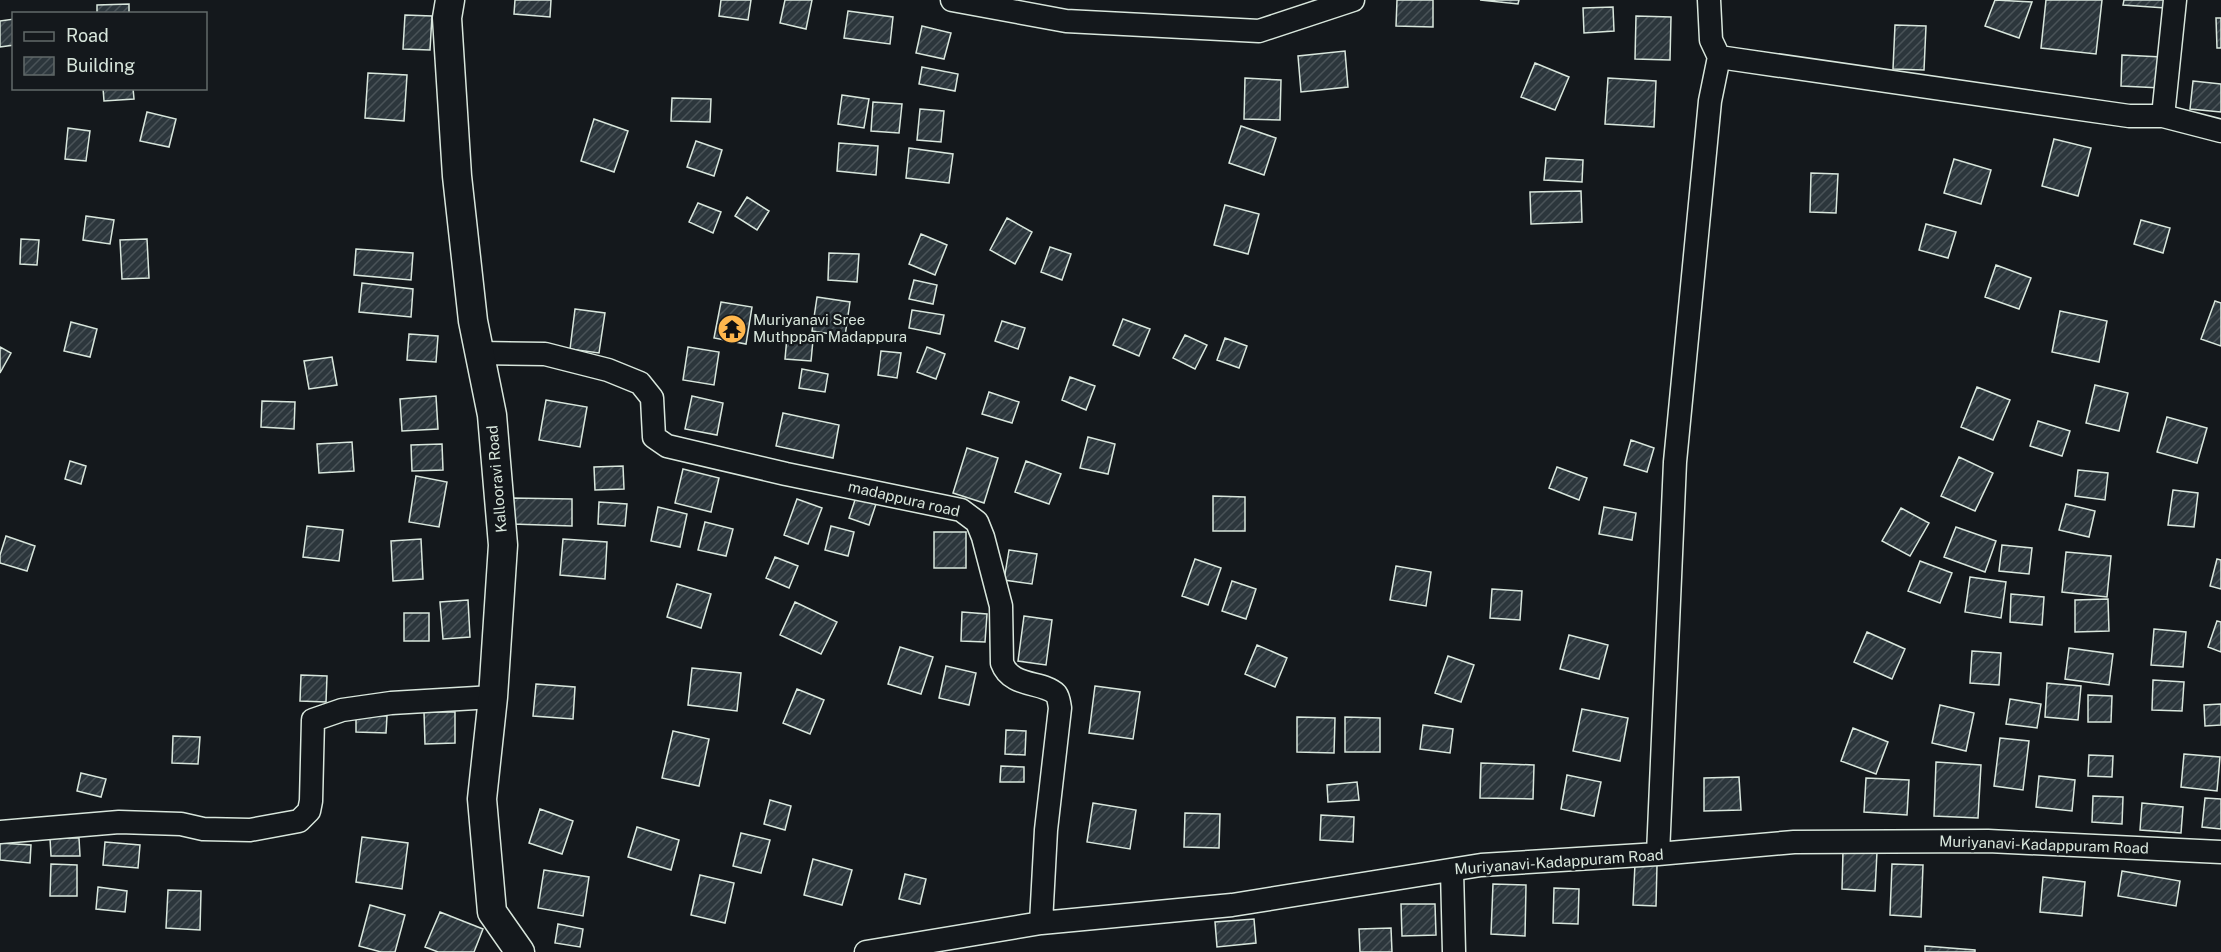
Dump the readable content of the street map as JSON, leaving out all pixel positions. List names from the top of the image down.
{
  "streets": {
    "main road": ["Kallooravi Road"],
    "street": ["madappura road", "Muriyanavi-Kadappuram Road"]
  },
  "crossings": [
    ["Kallooravi Road", "madappura road"],
    ["madappura road", "Muriyanavi-Kadappuram Road"]
  ],
  "places": {
    "temple": ["Muriyanavi Sree Muthppan Madappura"]
  },
  "legend": ["Road", "Building"]
}
